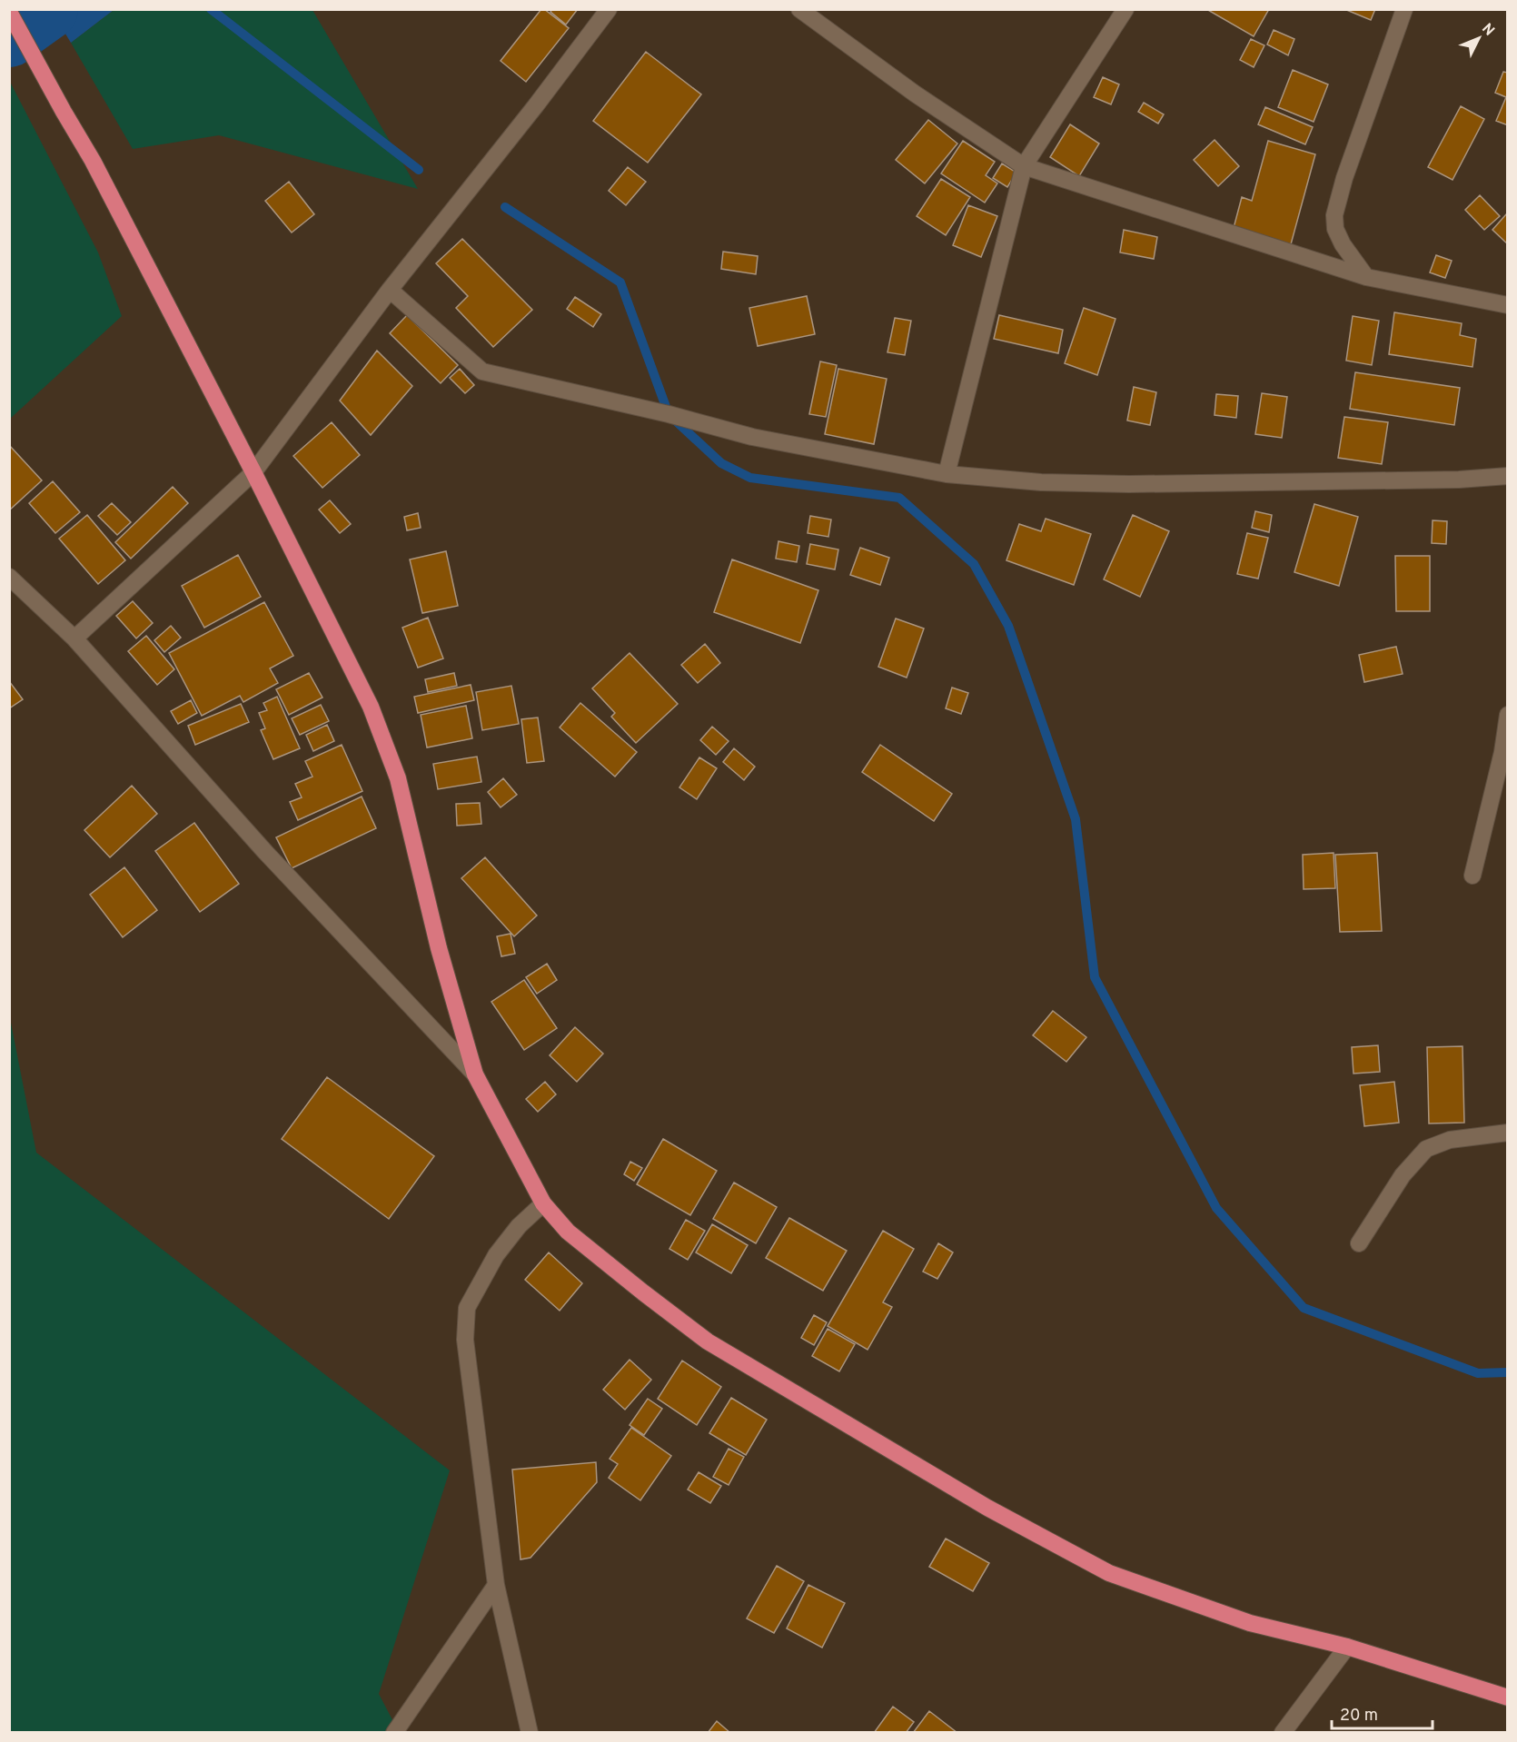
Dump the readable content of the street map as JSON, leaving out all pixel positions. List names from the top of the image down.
{
  "scale_bar": "20 m",
  "north": "top right"
}
